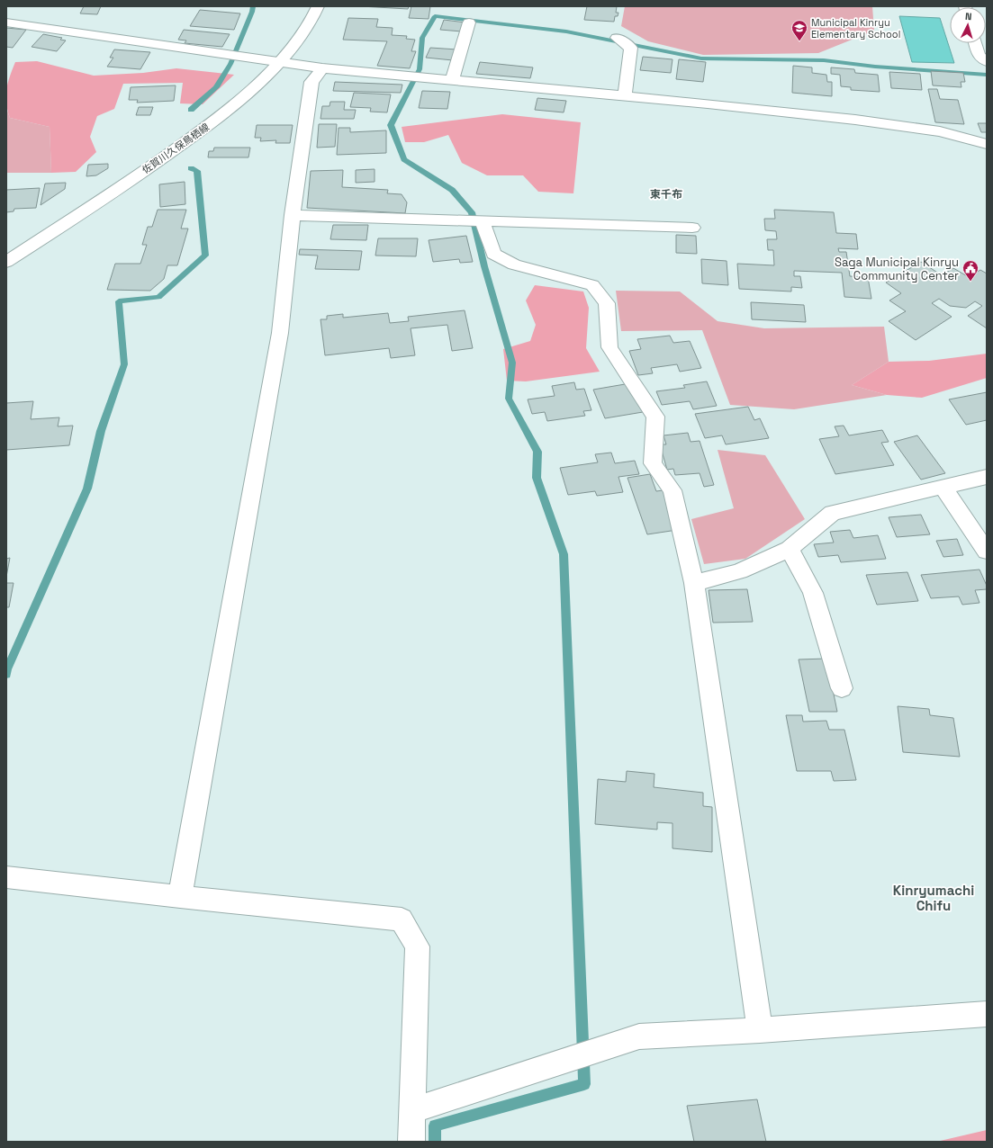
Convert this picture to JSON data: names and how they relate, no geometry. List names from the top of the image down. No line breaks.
{"streets":{"street":["佐賀川久保鳥栖線"]},"districts":["東千布","Kinryumachi Chifu"],"places":{"school or university":["Municipal Kinryu Elementary School"],"public building":["Saga Municipal Kinryu Community Center"]},"north":"top"}
